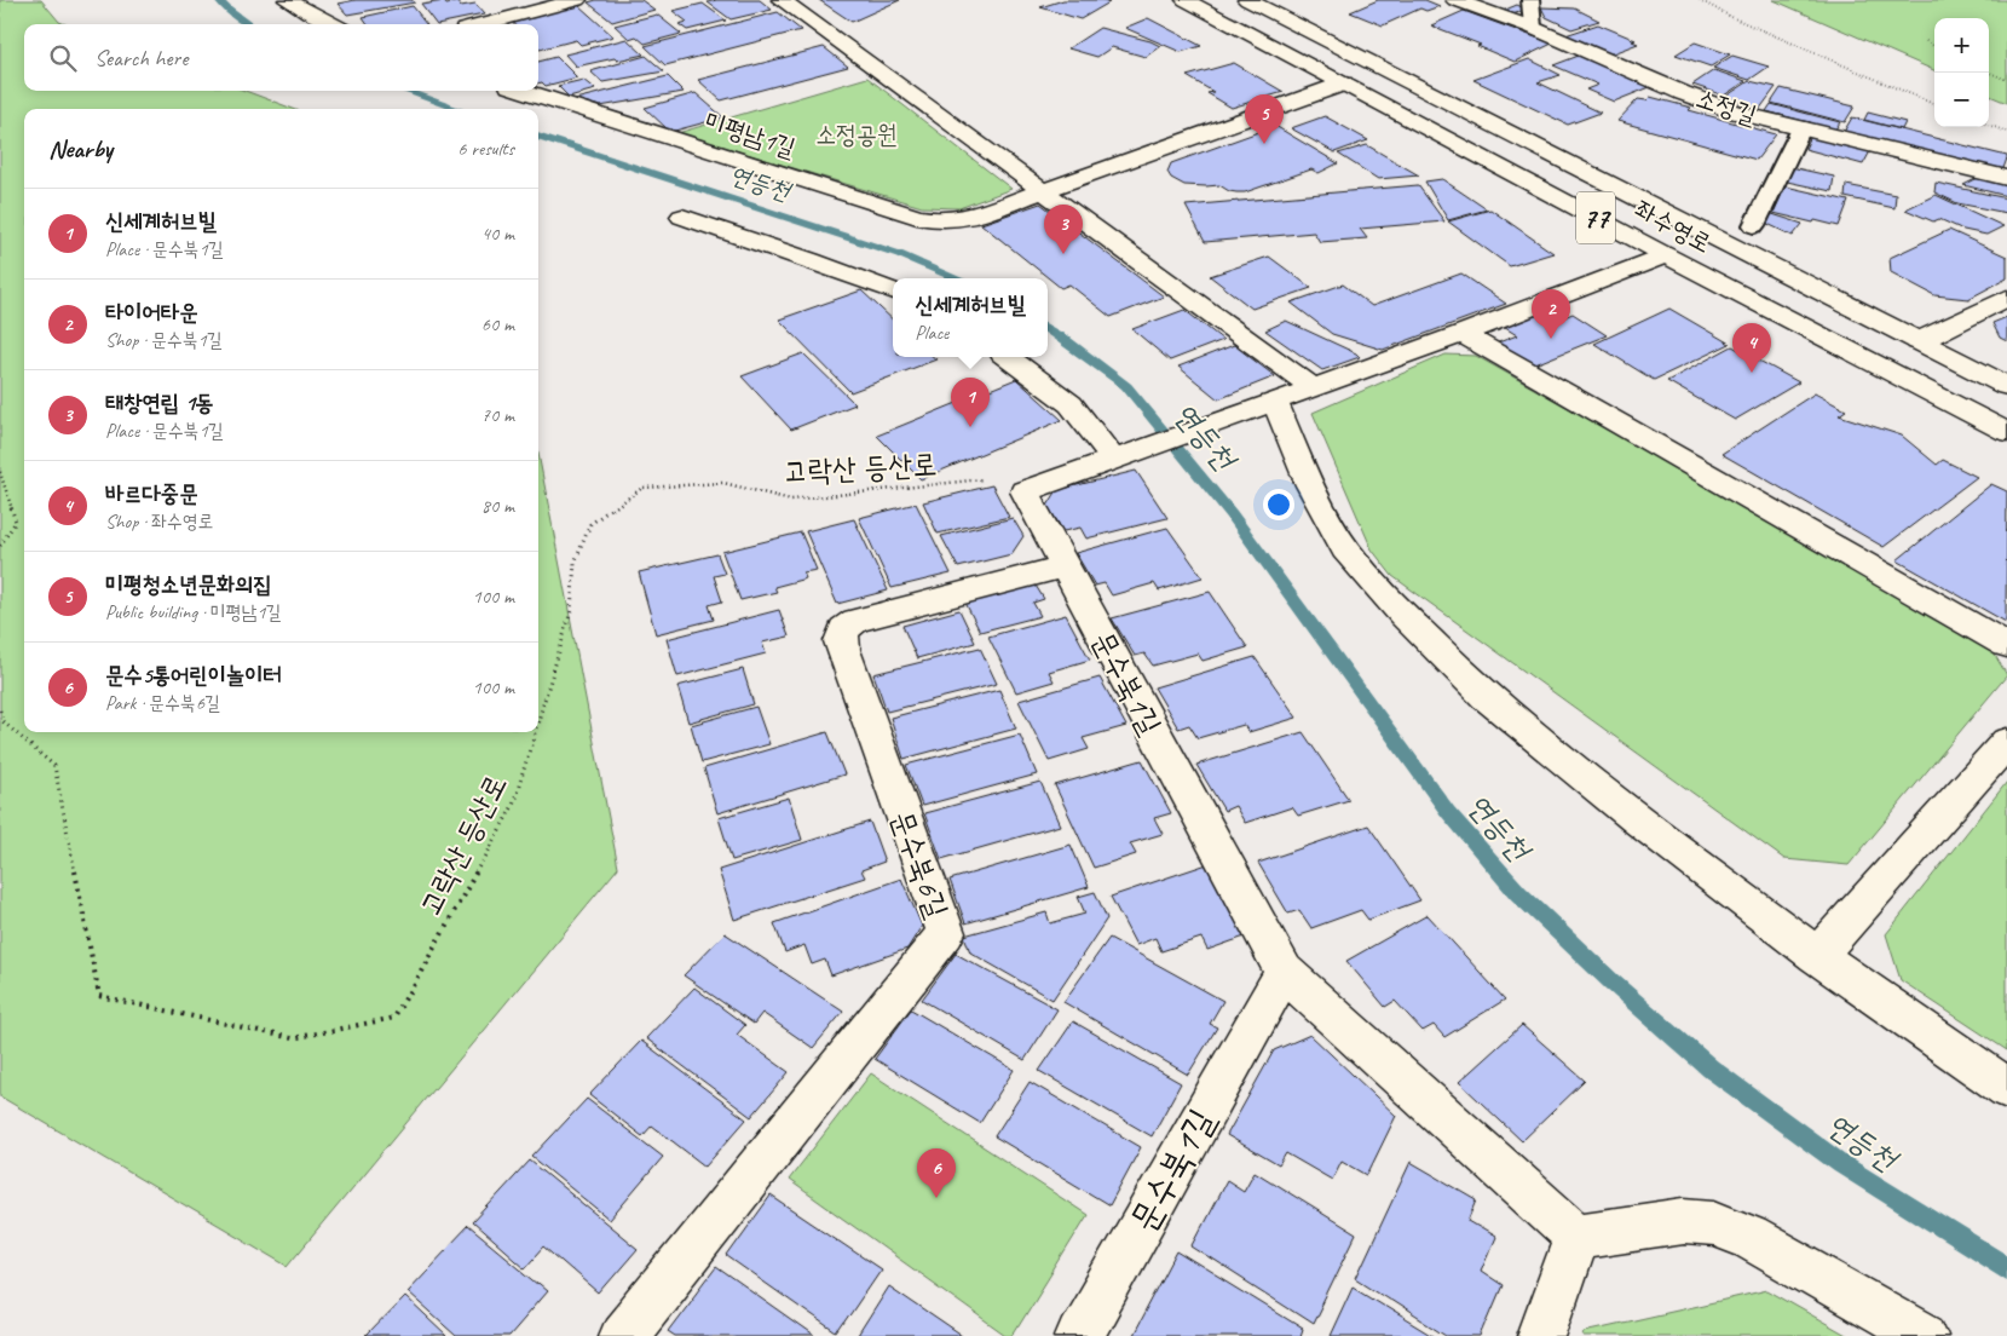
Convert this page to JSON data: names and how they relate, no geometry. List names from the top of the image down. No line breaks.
{"streets":{"street":["소정길","미평남1길","77","좌수영로","문수북1길","문수북6길"],"path":["고락산 등산로"]},"crossings":[["미평남1길","좌수영로"],["고락산 등산로","문수북1길"],["문수북1길","문수북6길"]],"water":["연등천"],"parks":["소정공원"],"page":{"map_buttons":["+","−"],"search":"Search here","pins":["5","3","2","4","1","6"],"heading":["Nearby","6 results"],"list":[{"mark":"1","name":"신세계허브빌","note":"Place · 문수북1길","value":"40 m"},{"mark":"2","name":"타이어타운","note":"Shop · 문수북1길","value":"60 m"},{"mark":"3","name":"태창연립 1동","note":"Place · 문수북1길","value":"70 m"},{"mark":"4","name":"바르다중문","note":"Shop · 좌수영로","value":"80 m"},{"mark":"5","name":"미평청소년문화의집","note":"Public building · 미평남1길","value":"100 m"},{"mark":"6","name":"문수5통어린이놀이터","note":"Park · 문수북6길","value":"100 m"}],"popup":["신세계허브빌","Place"]}}
